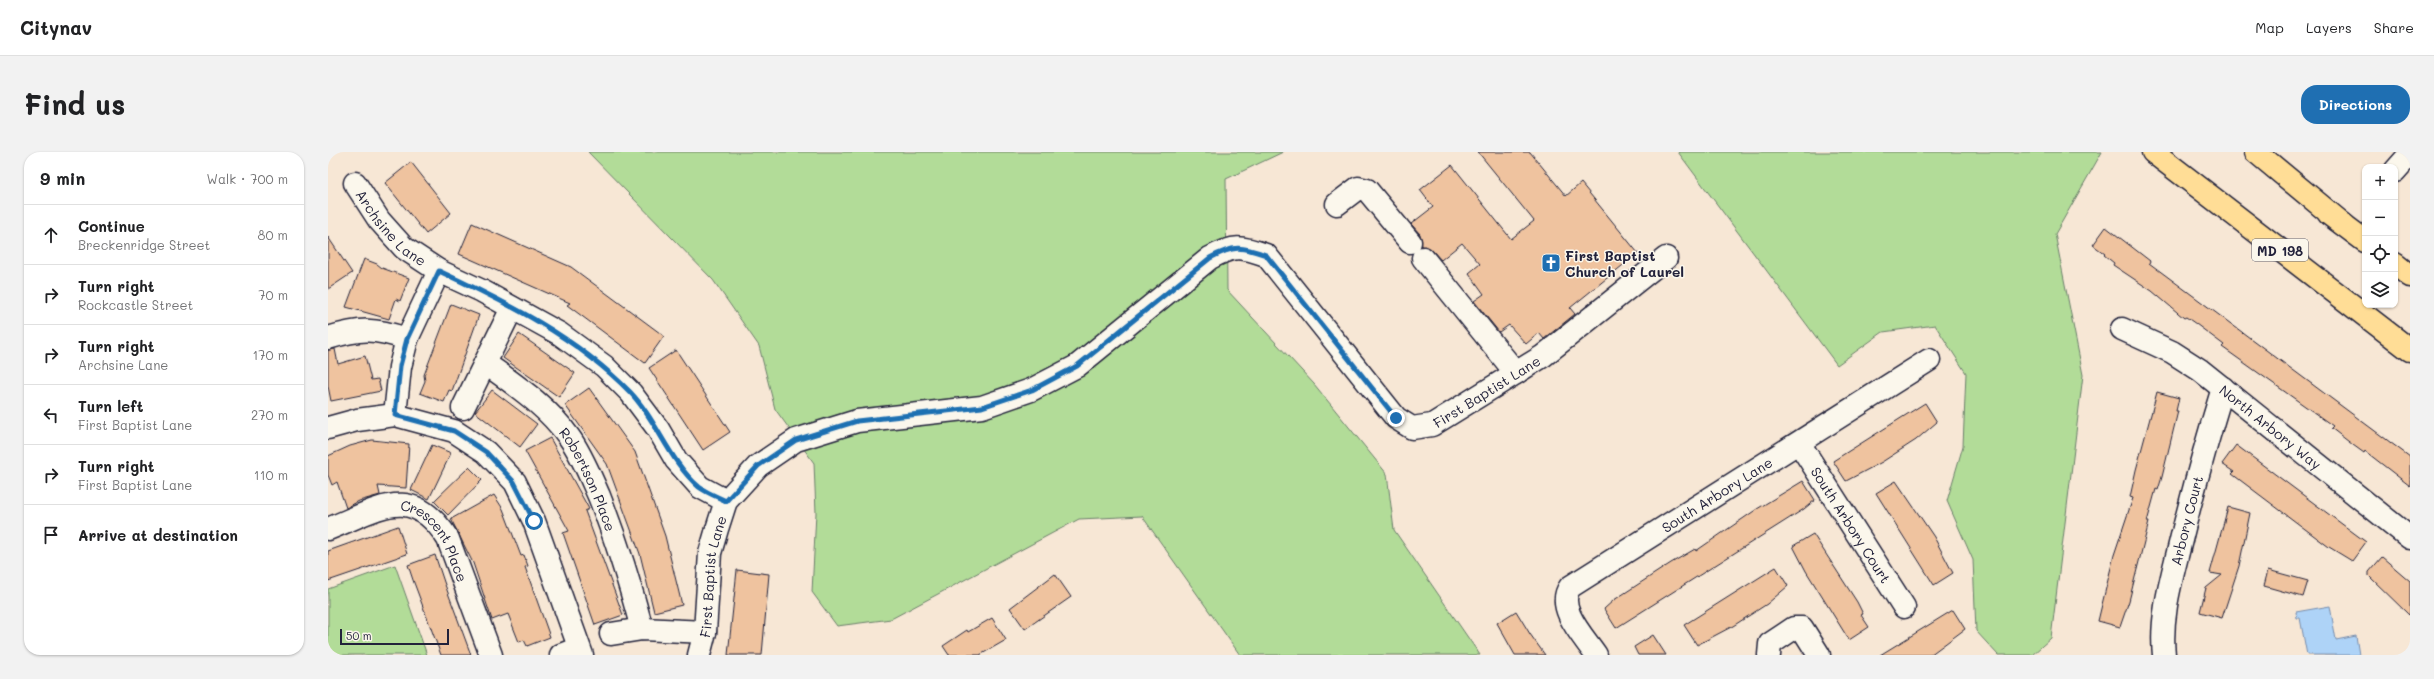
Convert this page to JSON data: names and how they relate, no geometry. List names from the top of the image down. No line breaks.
{"streets":{"main road":["MD 198"],"street":["Archsine Lane","First Baptist Lane","North Arbory Way","Robertson Place","South Arbory Lane","Arbory Court","South Arbory Court","Crescent Place"]},"crossings":[["Archsine Lane","First Baptist Lane"],["North Arbory Way","Arbory Court"],["South Arbory Lane","South Arbory Court"]],"places":{"church":["First Baptist Church of Laurel"]},"scale_bar":"50 m","page":{"header":"Citynav","nav":["Map","Layers","Share"],"buttons":"Directions","title":"Find us","heading":["9 min","Walk · 700 m"],"map_buttons":["+","−"],"list":[["Continue","Breckenridge Street","80 m"],["Turn right","Rockcastle Street","70 m"],["Turn right","Archsine Lane","170 m"],["Turn left","First Baptist Lane","270 m"],["Turn right","First Baptist Lane","110 m"],"Arrive at destination"],"scale":"50 m"}}
